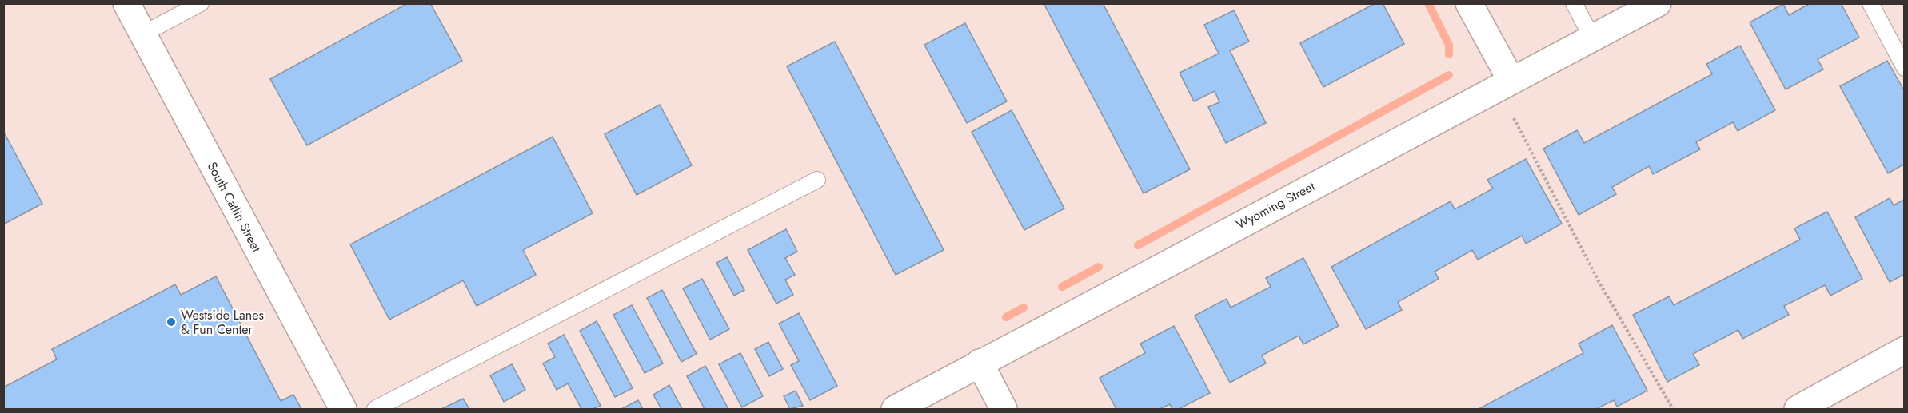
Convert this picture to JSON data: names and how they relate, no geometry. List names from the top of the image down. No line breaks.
{"streets":{"street":["Wyoming Street","South Catlin Street"]},"places":["Westside Lanes & Fun Center"]}
